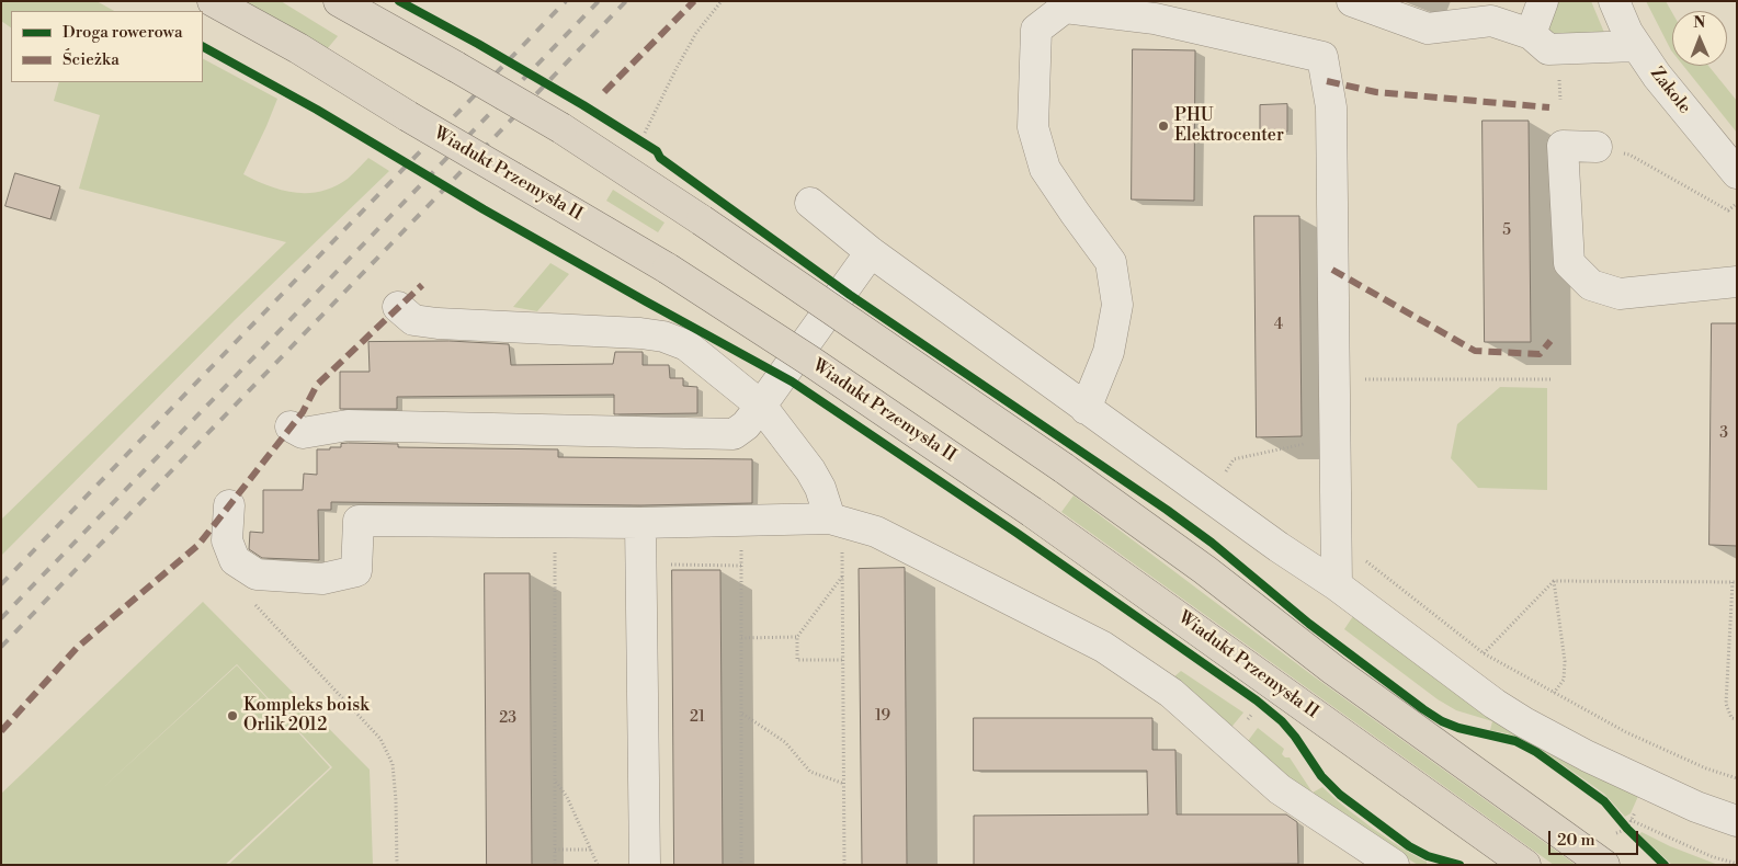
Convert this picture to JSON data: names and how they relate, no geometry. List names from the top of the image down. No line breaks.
{"streets":{"main road":["Wiadukt Przemysła II"],"street":["Zakole"]},"places":["PHU Elektrocenter","Kompleks boisk Orlik 2012"],"house_numbers":["5","4","3","19","21","23"],"legend":["Droga rowerowa","Ścieżka"],"scale_bar":"20 m","north":"top"}
